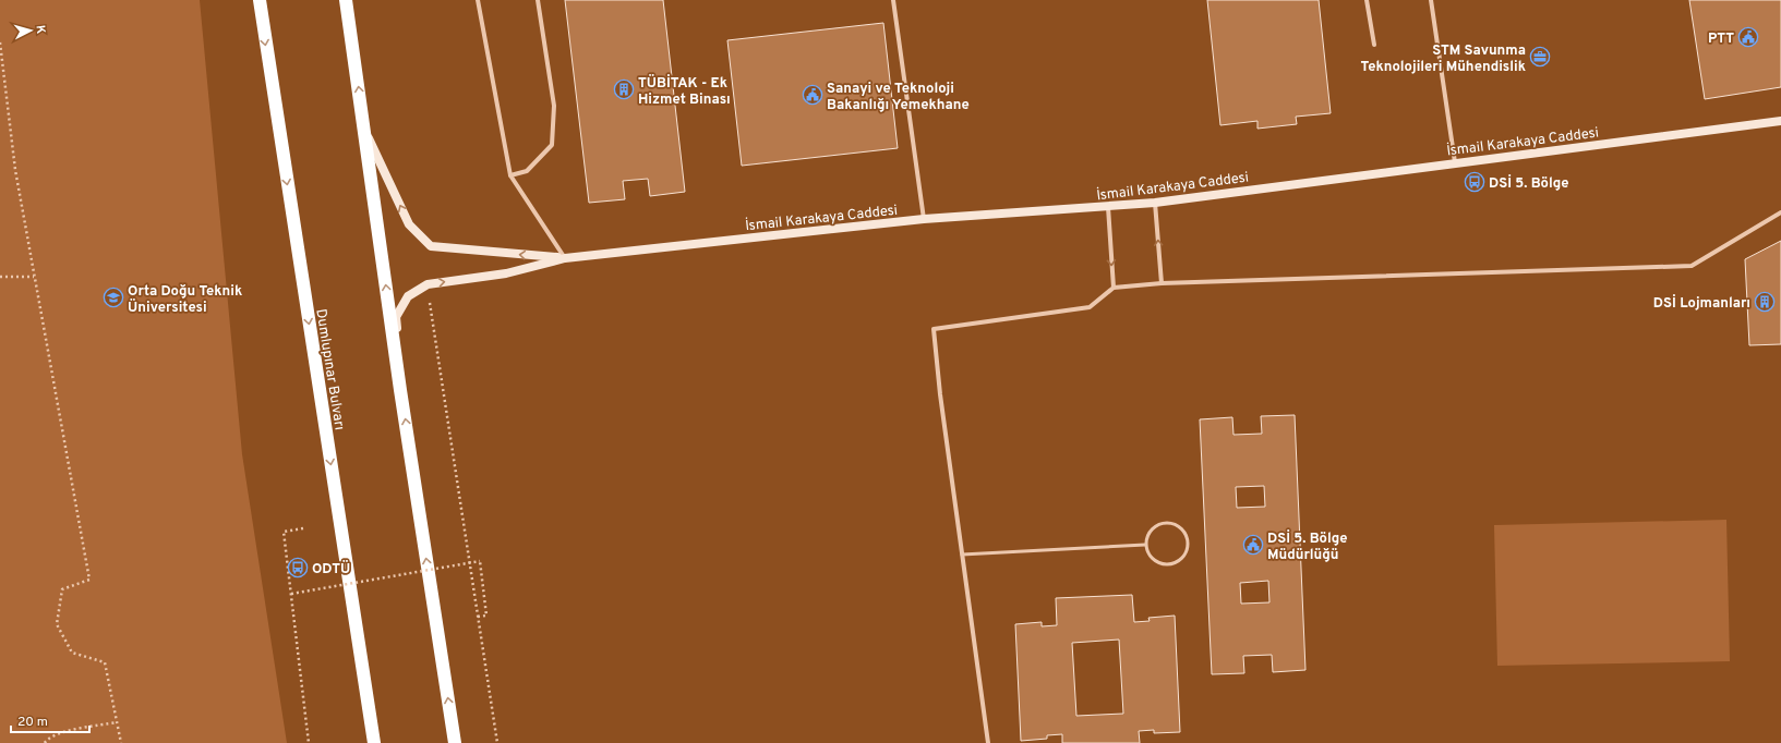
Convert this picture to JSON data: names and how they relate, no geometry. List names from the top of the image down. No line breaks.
{"streets":{"highway":["Dumlupınar Bulvarı"],"street":["İsmail Karakaya Caddesi"]},"places":{"public building":["PTT","Sanayi ve Teknoloji Bakanlığı Yemekhane","DSİ 5. Bölge Müdürlüğü"],"office":["STM Savunma Teknolojileri Mühendislik"],"building":["TÜBİTAK - Ek Hizmet Binası","DSİ Lojmanları"],"bus stop":["DSİ 5. Bölge","ODTÜ"],"school or university":["Orta Doğu Teknik Üniversitesi"]},"scale_bar":"20 m","north":"right"}
